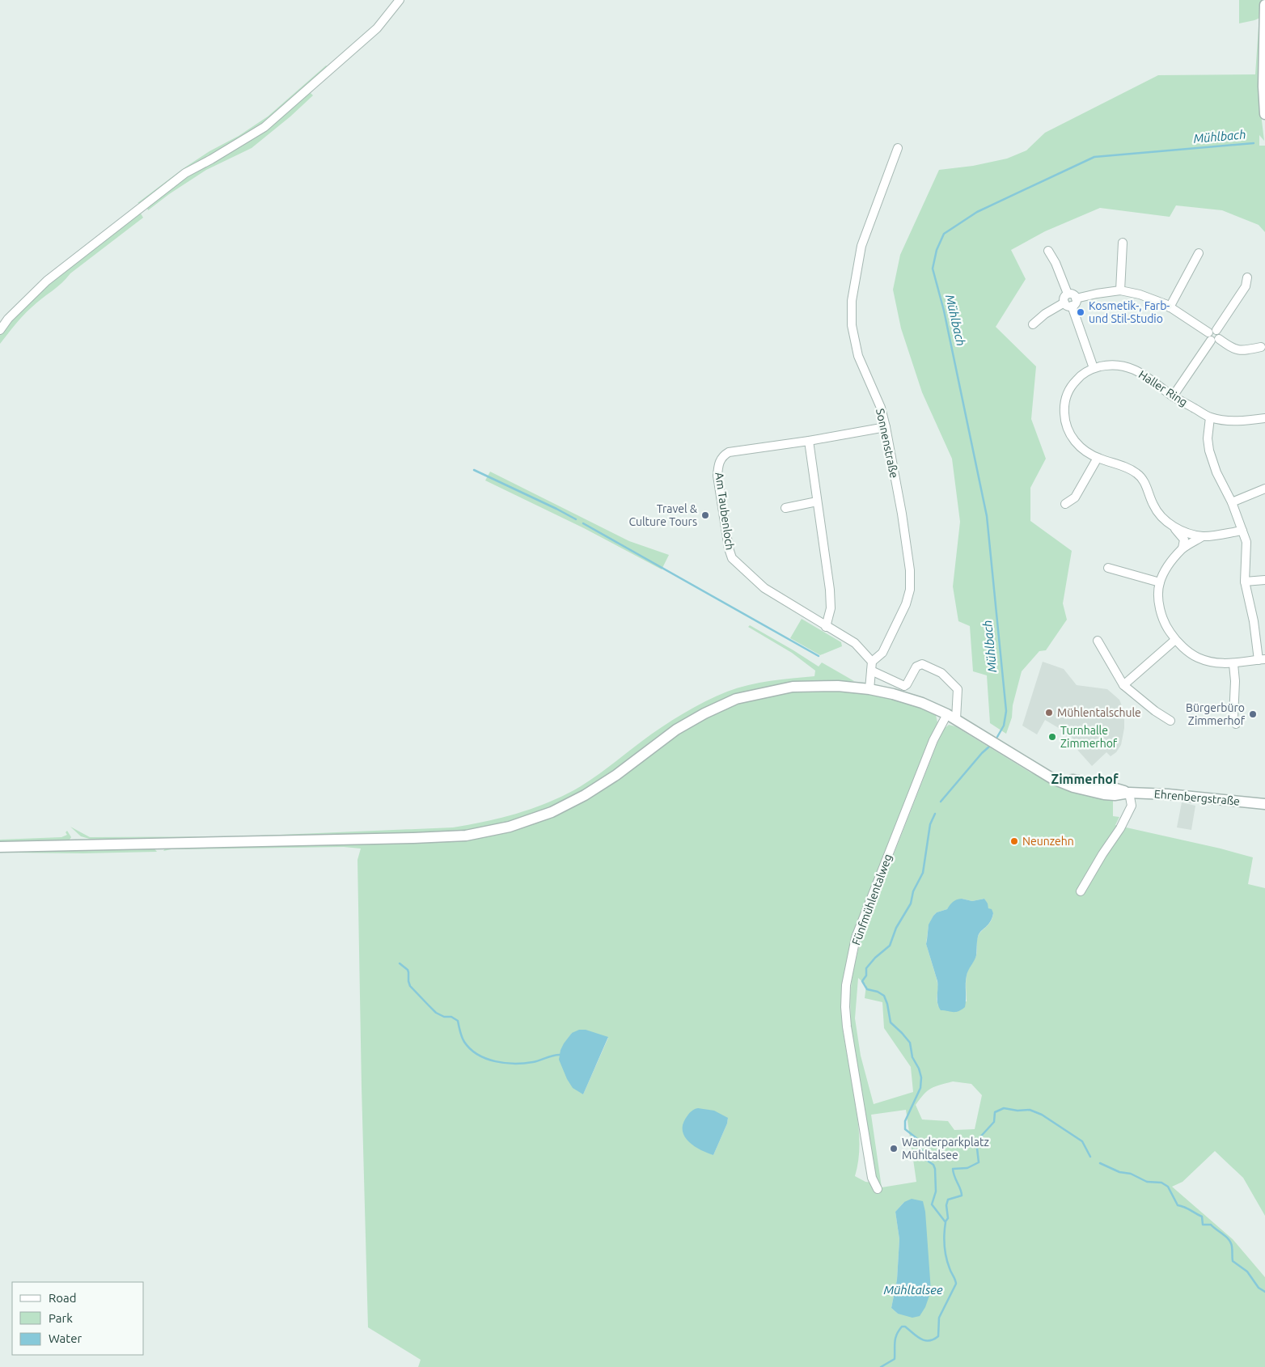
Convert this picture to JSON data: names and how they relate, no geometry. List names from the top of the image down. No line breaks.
{"streets":{"street":["Haller Ring","Sonnenstraße","Am Taubenloch","Ehrenbergstraße","Fünfmühlentalweg"]},"crossings":[["Sonnenstraße","Am Taubenloch"],["Ehrenbergstraße","Fünfmühlentalweg"]],"districts":["Zimmerhof"],"water":["Mühlbach","Mühltalsee"],"places":["Kosmetik-, Farb- und Stil-Studio","Travel & Culture Tours","Mühlentalschule","Bürgerbüro Zimmerhof","Turnhalle Zimmerhof","Neunzehn","Wanderparkplatz Mühltalsee"],"legend":["Road","Park","Water"]}
